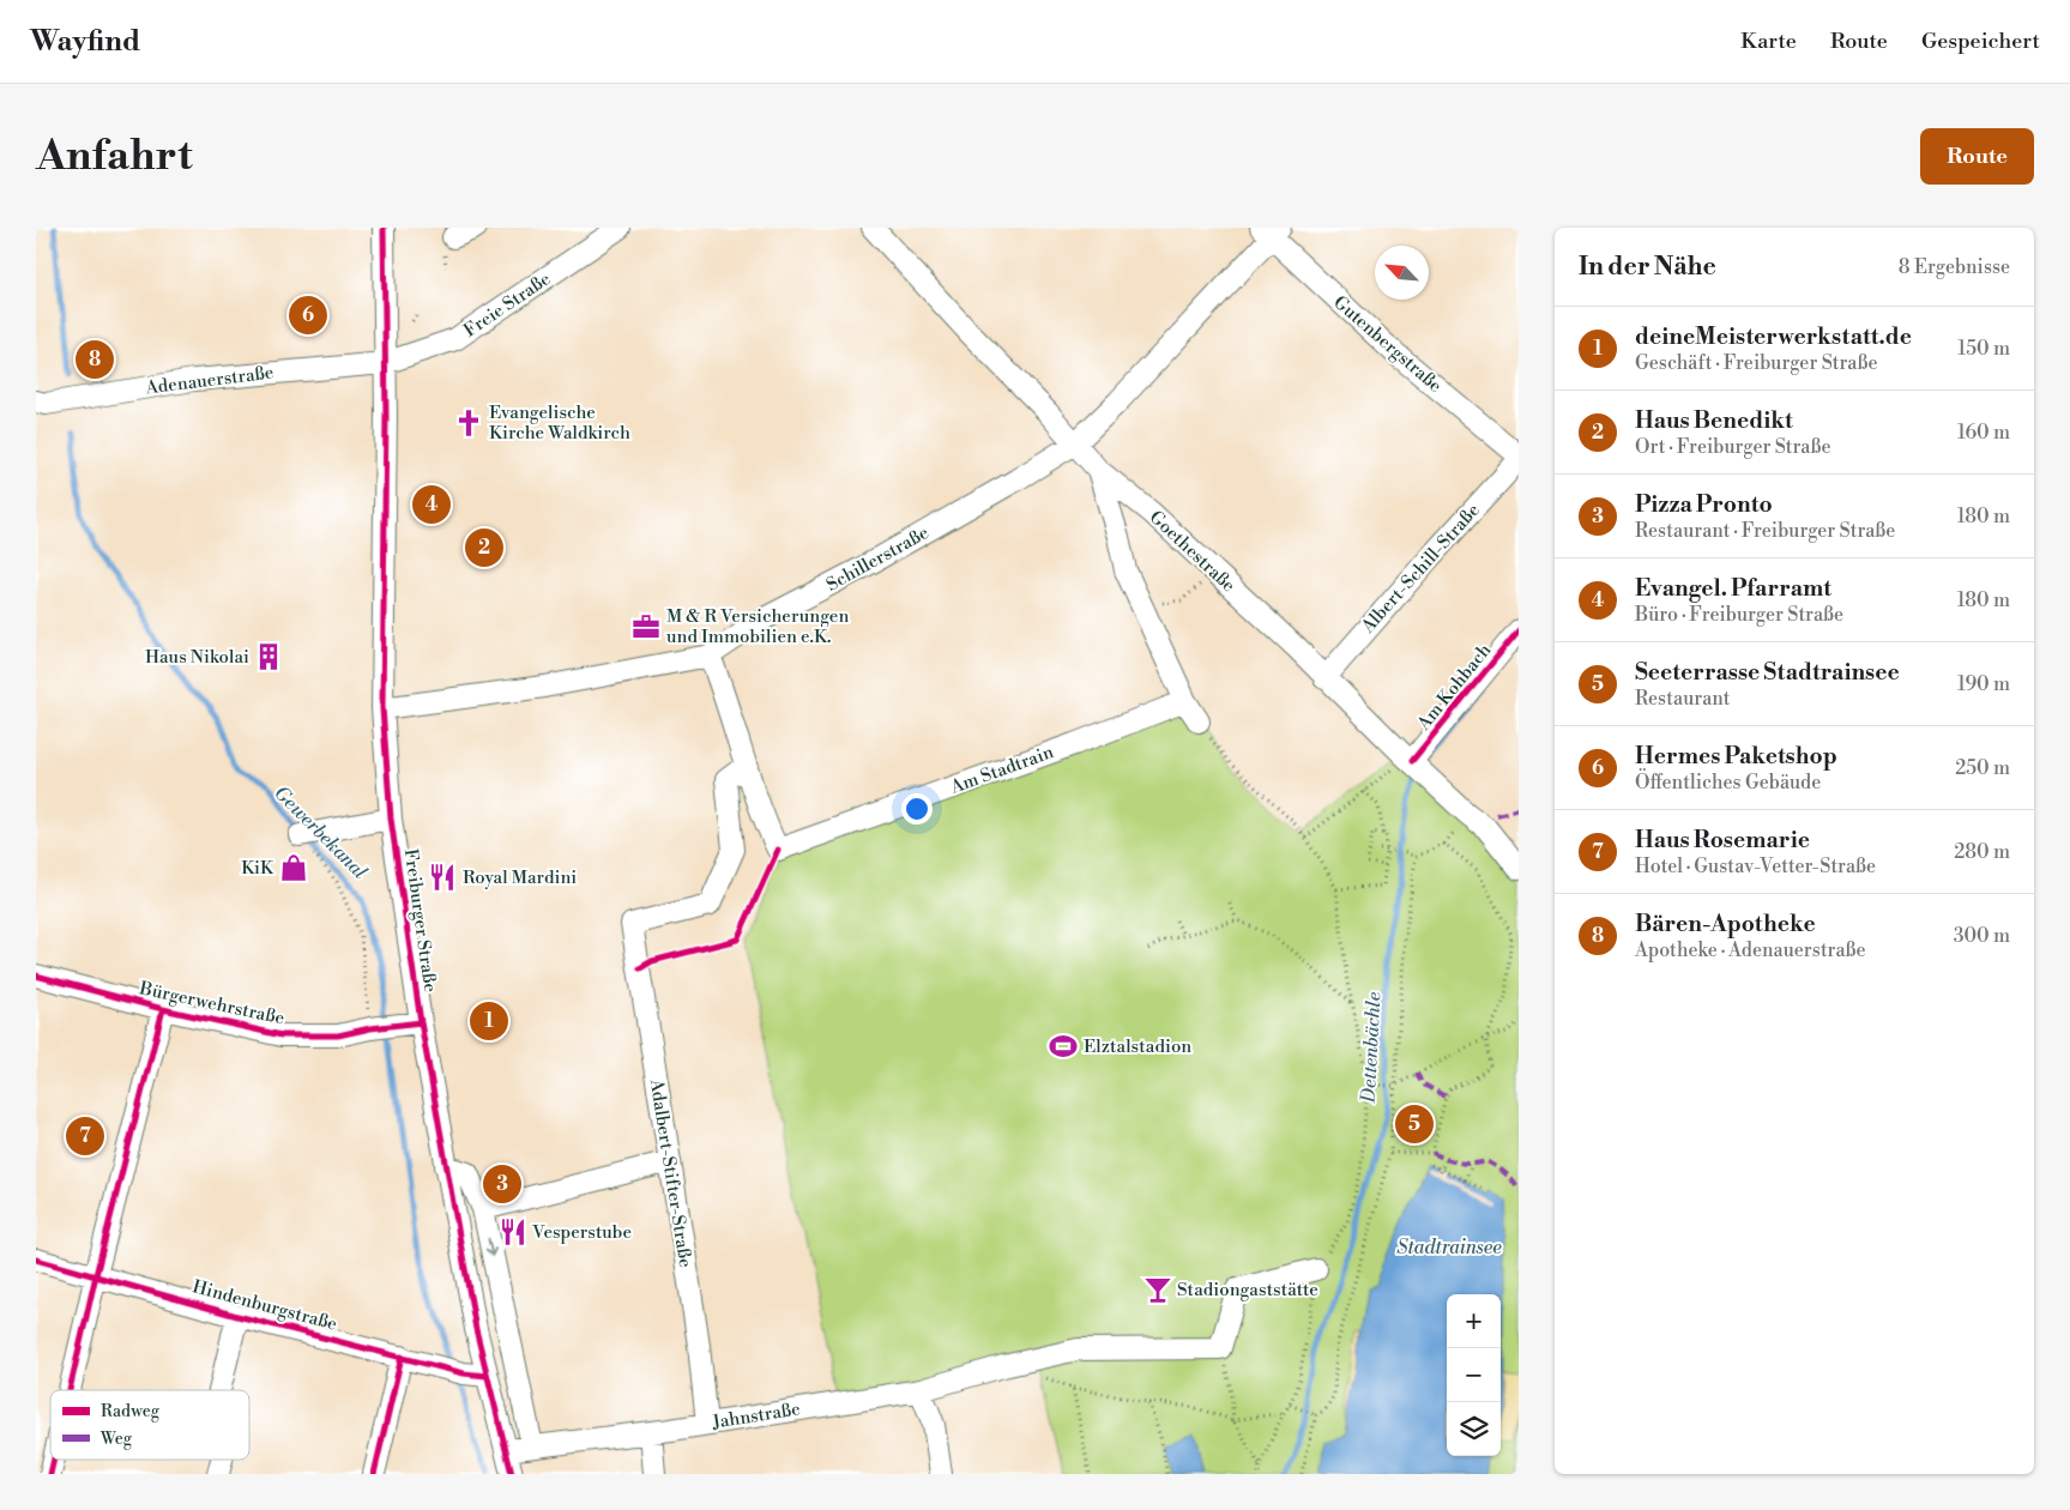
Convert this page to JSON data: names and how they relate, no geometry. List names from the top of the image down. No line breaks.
{"streets":{"street":["Freie Straße","Gutenbergstraße","Adenauerstraße","Goethestraße","Schillerstraße","Albert-Schill-Straße","Am Kohbach","Am Stadtrain","Freiburger Straße","Bürgerwehrstraße","Adalbert-Stifter-Straße","Hindenburgstraße","Jahnstraße"]},"crossings":[["Freie Straße","Adenauerstraße"],["Freie Straße","Freiburger Straße"],["Gutenbergstraße","Schillerstraße"],["Adenauerstraße","Freiburger Straße"],["Goethestraße","Schillerstraße"],["Goethestraße","Albert-Schill-Straße"],["Goethestraße","Am Kohbach"],["Schillerstraße","Am Stadtrain"],["Schillerstraße","Freiburger Straße"],["Am Stadtrain","Adalbert-Stifter-Straße"],["Freiburger Straße","Bürgerwehrstraße"],["Freiburger Straße","Hindenburgstraße"],["Freiburger Straße","Jahnstraße"],["Adalbert-Stifter-Straße","Jahnstraße"]],"water":["Gewerbekanal","Dettenbächle","Stadtrainsee"],"places":{"church":["Evangelische Kirche Waldkirch"],"office":["M & R Versicherungen und Immobilien e.K."],"building":["Haus Nikolai"],"shop":["KiK"],"restaurant":["Royal Mardini","Vesperstube"],"sports":["Elztalstadion"],"bar":["Stadiongaststätte"]},"legend":["Radweg","Weg"],"north":"top left","page":{"header":"Wayfind","nav":["Karte","Route","Gespeichert"],"buttons":"Route","title":"Anfahrt","heading":["In der Nähe","8 Ergebnisse"],"pins":["6","8","4","2","1","5","7","3"],"list":[{"mark":"1","name":"deineMeisterwerkstatt.de","note":"Geschäft · Freiburger Straße","value":"150 m"},{"mark":"2","name":"Haus Benedikt","note":"Ort · Freiburger Straße","value":"160 m"},{"mark":"3","name":"Pizza Pronto","note":"Restaurant · Freiburger Straße","value":"180 m"},{"mark":"4","name":"Evangel. Pfarramt","note":"Büro · Freiburger Straße","value":"180 m"},{"mark":"5","name":"Seeterrasse Stadtrainsee","note":"Restaurant","value":"190 m"},{"mark":"6","name":"Hermes Paketshop","note":"Öffentliches Gebäude","value":"250 m"},{"mark":"7","name":"Haus Rosemarie","note":"Hotel · Gustav-Vetter-Straße","value":"280 m"},{"mark":"8","name":"Bären-Apotheke","note":"Apotheke · Adenauerstraße","value":"300 m"}],"map_buttons":["+","−"]}}
